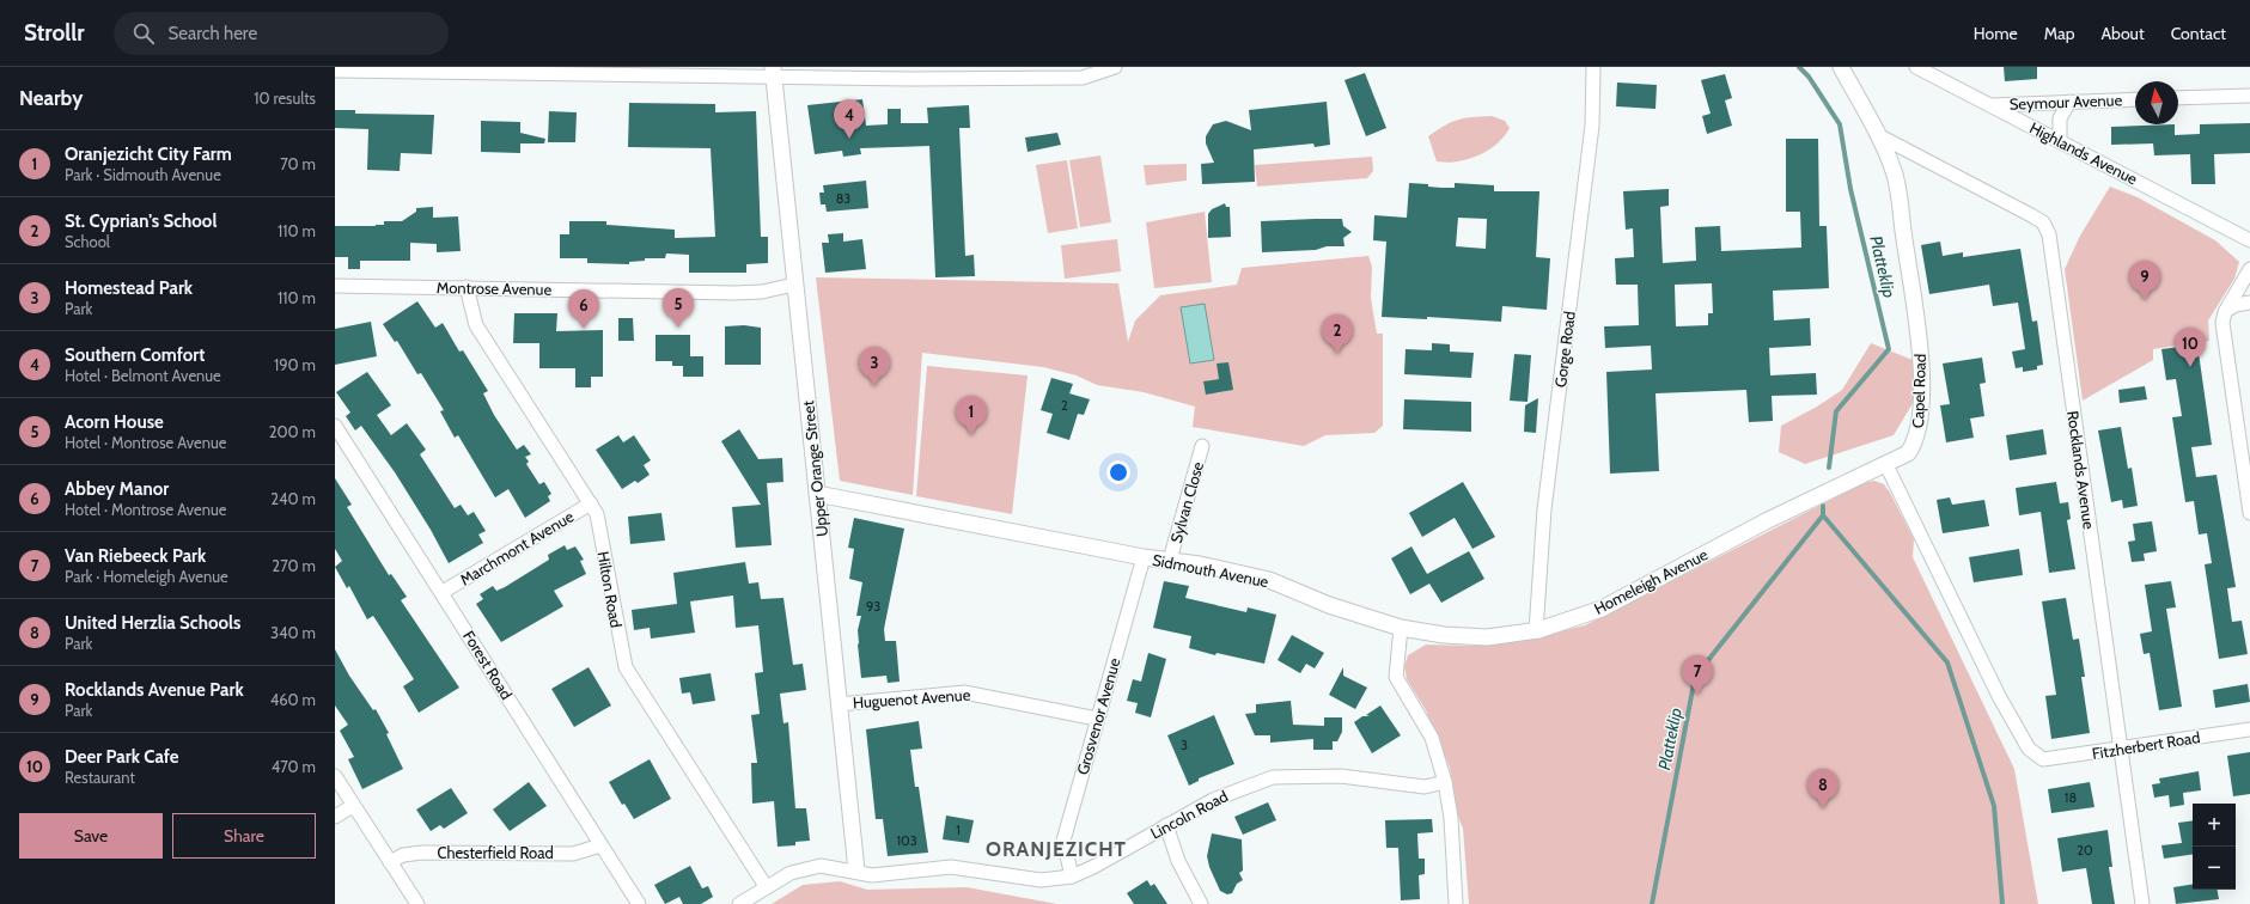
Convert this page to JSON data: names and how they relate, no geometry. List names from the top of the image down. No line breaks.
{"streets":{"street":["Seymour Avenue","Highlands Avenue","Montrose Avenue","Gorge Road","Capel Road","Upper Orange Street","Rocklands Avenue","Sylvan Close","Marchmont Avenue","Sidmouth Avenue","Homeleigh Avenue","Hilton Road","Forest Road","Huguenot Avenue","Grosvenor Avenue","Fitzherbert Road","Lincoln Road","Chesterfield Road"]},"crossings":[["Seymour Avenue","Highlands Avenue"],["Montrose Avenue","Upper Orange Street"],["Montrose Avenue","Hilton Road"],["Gorge Road","Homeleigh Avenue"],["Capel Road","Rocklands Avenue"],["Capel Road","Homeleigh Avenue"],["Capel Road","Fitzherbert Road"],["Upper Orange Street","Sidmouth Avenue"],["Upper Orange Street","Huguenot Avenue"],["Upper Orange Street","Lincoln Road"],["Rocklands Avenue","Fitzherbert Road"],["Sylvan Close","Sidmouth Avenue"],["Marchmont Avenue","Hilton Road"],["Marchmont Avenue","Forest Road"],["Sidmouth Avenue","Homeleigh Avenue"],["Sidmouth Avenue","Grosvenor Avenue"],["Homeleigh Avenue","Fitzherbert Road"],["Hilton Road","Lincoln Road"],["Forest Road","Chesterfield Road"],["Huguenot Avenue","Grosvenor Avenue"],["Grosvenor Avenue","Lincoln Road"]],"districts":["ORANJEZICHT"],"water":["Platteklip"],"house_numbers":["83","2","93","3","18","1","103","20"],"north":"top","page":{"header":"Strollr","search":"Search here","nav":["Home","Map","About","Contact"],"heading":["Nearby","10 results"],"pins":["4","9","5","6","2","10","3","1","7","8"],"list":[{"mark":"1","name":"Oranjezicht City Farm","note":"Park · Sidmouth Avenue","value":"70 m"},{"mark":"2","name":"St. Cyprian's School","note":"School","value":"110 m"},{"mark":"3","name":"Homestead Park","note":"Park","value":"110 m"},{"mark":"4","name":"Southern Comfort","note":"Hotel · Belmont Avenue","value":"190 m"},{"mark":"5","name":"Acorn House","note":"Hotel · Montrose Avenue","value":"200 m"},{"mark":"6","name":"Abbey Manor","note":"Hotel · Montrose Avenue","value":"240 m"},{"mark":"7","name":"Van Riebeeck Park","note":"Park · Homeleigh Avenue","value":"270 m"},{"mark":"8","name":"United Herzlia Schools","note":"Park","value":"340 m"},{"mark":"9","name":"Rocklands Avenue Park","note":"Park","value":"460 m"},{"mark":"10","name":"Deer Park Cafe","note":"Restaurant","value":"470 m"}],"buttons":["Save","Share"],"map_buttons":["+","−"]}}
